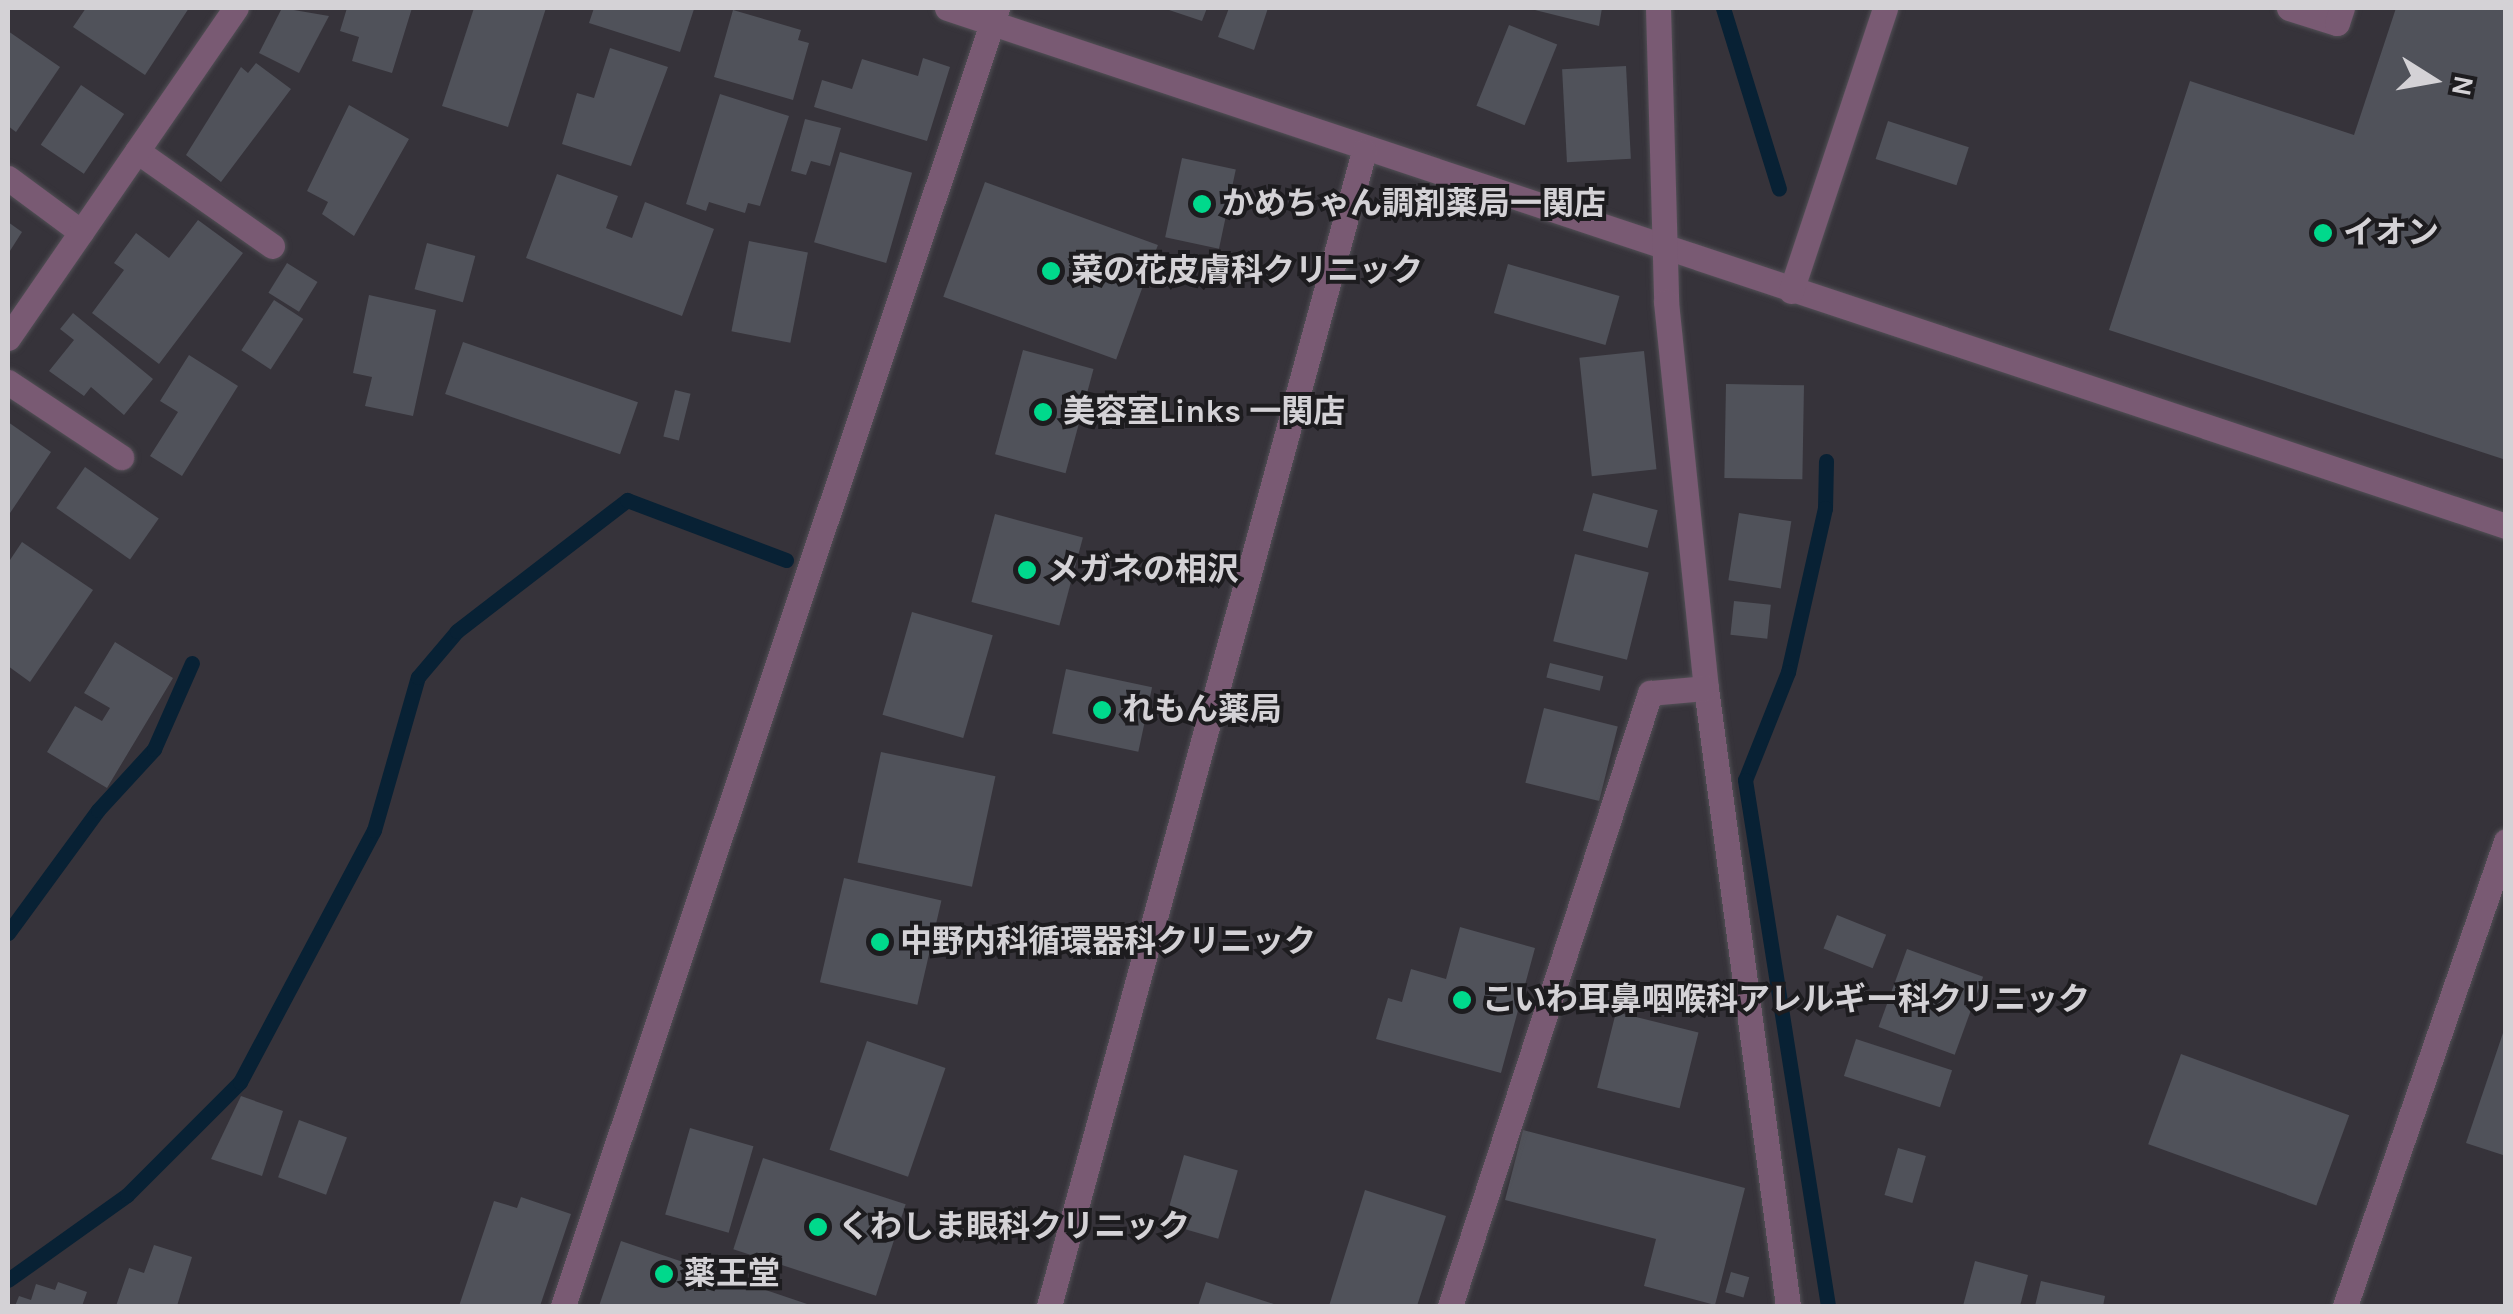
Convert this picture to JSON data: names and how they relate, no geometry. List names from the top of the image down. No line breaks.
{"places":["かめちゃん調剤薬局一関店","イオン","菜の花皮膚科クリニック","美容室Links 一関店","メガネの相沢","れもん薬局","中野内科循環器科クリニック","こいわ耳鼻咽喉科アレルギー科クリニック","くわしま眼科クリニック","薬王堂"],"north":"right"}
